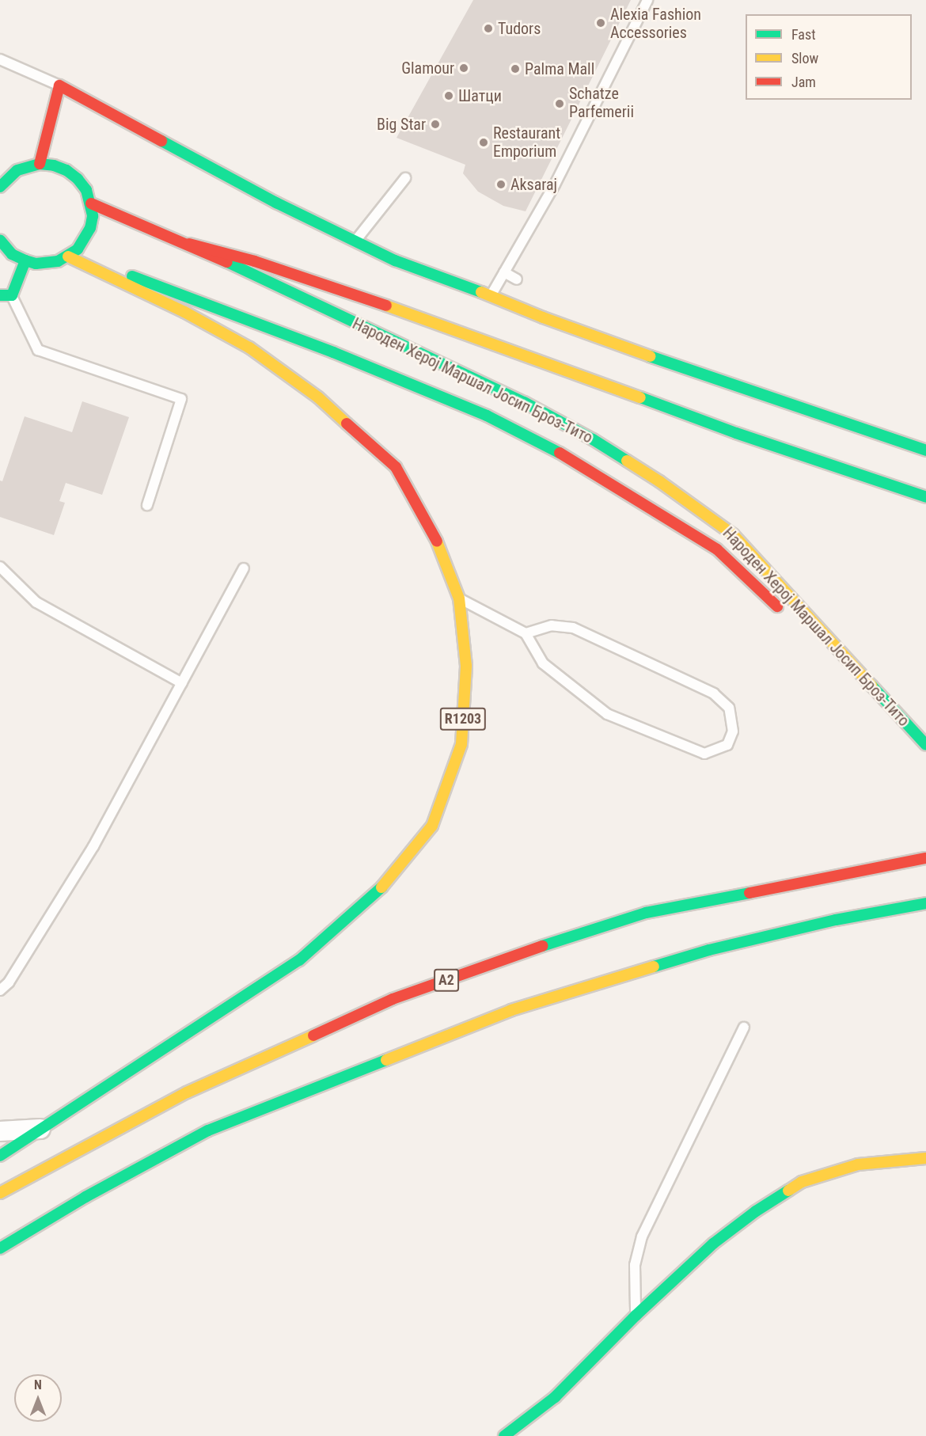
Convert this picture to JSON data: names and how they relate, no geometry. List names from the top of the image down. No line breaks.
{"streets":{"main road":["Народен Херој Маршал Јосип Броз-Тито","R1203","A2"]},"crossings":[["Народен Херој Маршал Јосип Броз-Тито","R1203"]],"places":["Alexia Fashion Accessories","Tudors","Glamour","Palma Mall","Шатци","Schatze Parfemerii","Big Star","Restaurant Emporium","Aksaraj"],"legend":["Fast","Slow","Jam"],"north":"top"}
